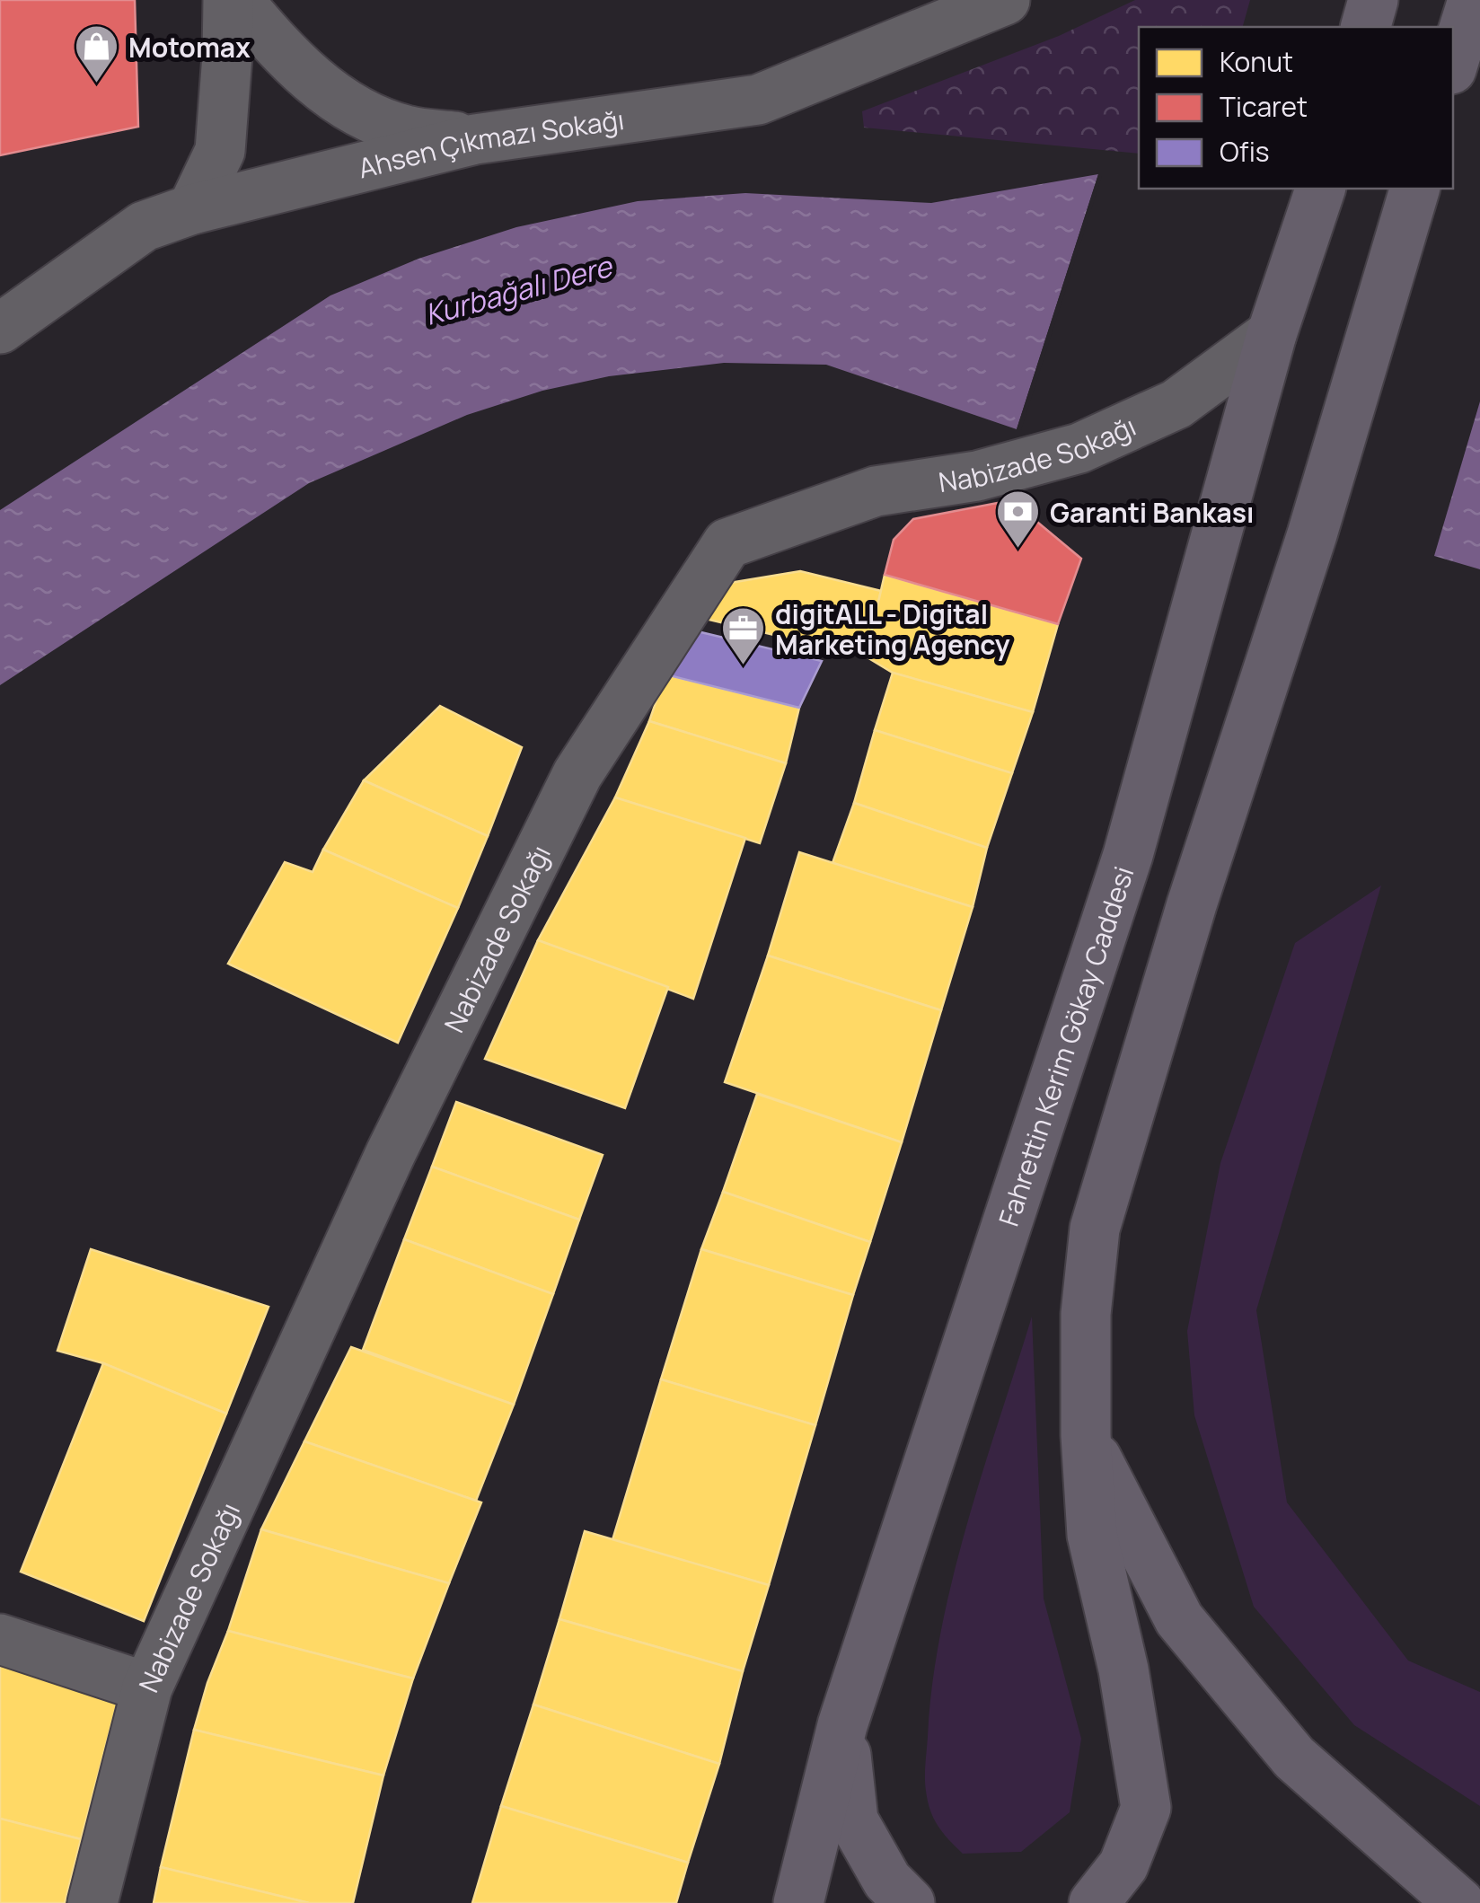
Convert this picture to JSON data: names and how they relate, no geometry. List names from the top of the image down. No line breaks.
{"streets":{"main road":["Fahrettin Kerim Gökay Caddesi"],"street":["Ahsen Çıkmazı Sokağı","Nabizade Sokağı"]},"crossings":[["Nabizade Sokağı","Fahrettin Kerim Gökay Caddesi"]],"water":["Kurbağalı Dere"],"places":{"shop":["Motomax"],"bank":["Garanti Bankası"],"office":["digitALL - Digital Marketing Agency"]},"legend":["Konut","Ticaret","Ofis"]}
